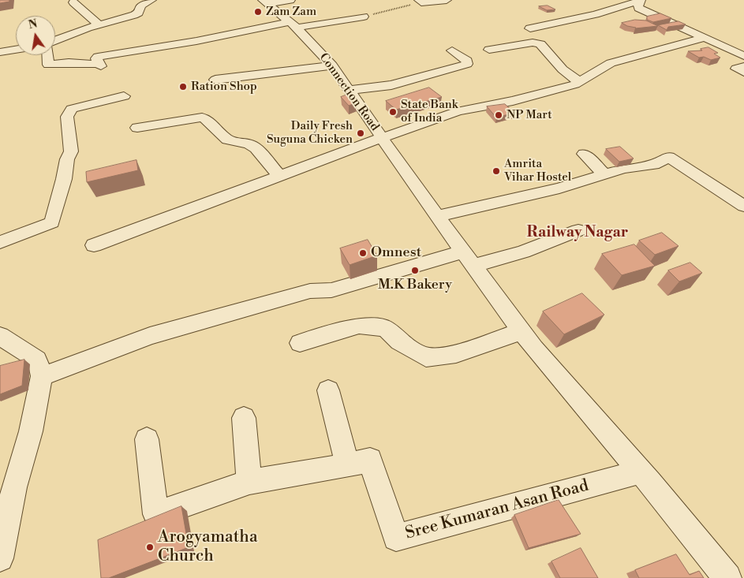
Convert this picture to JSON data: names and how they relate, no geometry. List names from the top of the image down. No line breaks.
{"streets":{"street":["Connection Road","Sree Kumaran Asan Road"]},"crossings":[["Connection Road","Sree Kumaran Asan Road"]],"districts":["Railway Nagar"],"places":["Zam Zam","Ration Shop","State Bank of India","NP Mart","Daily Fresh Suguna Chicken","Amrita Vihar Hostel","Omnest","M.K Bakery","Arogyamatha Church"],"north":"top"}
